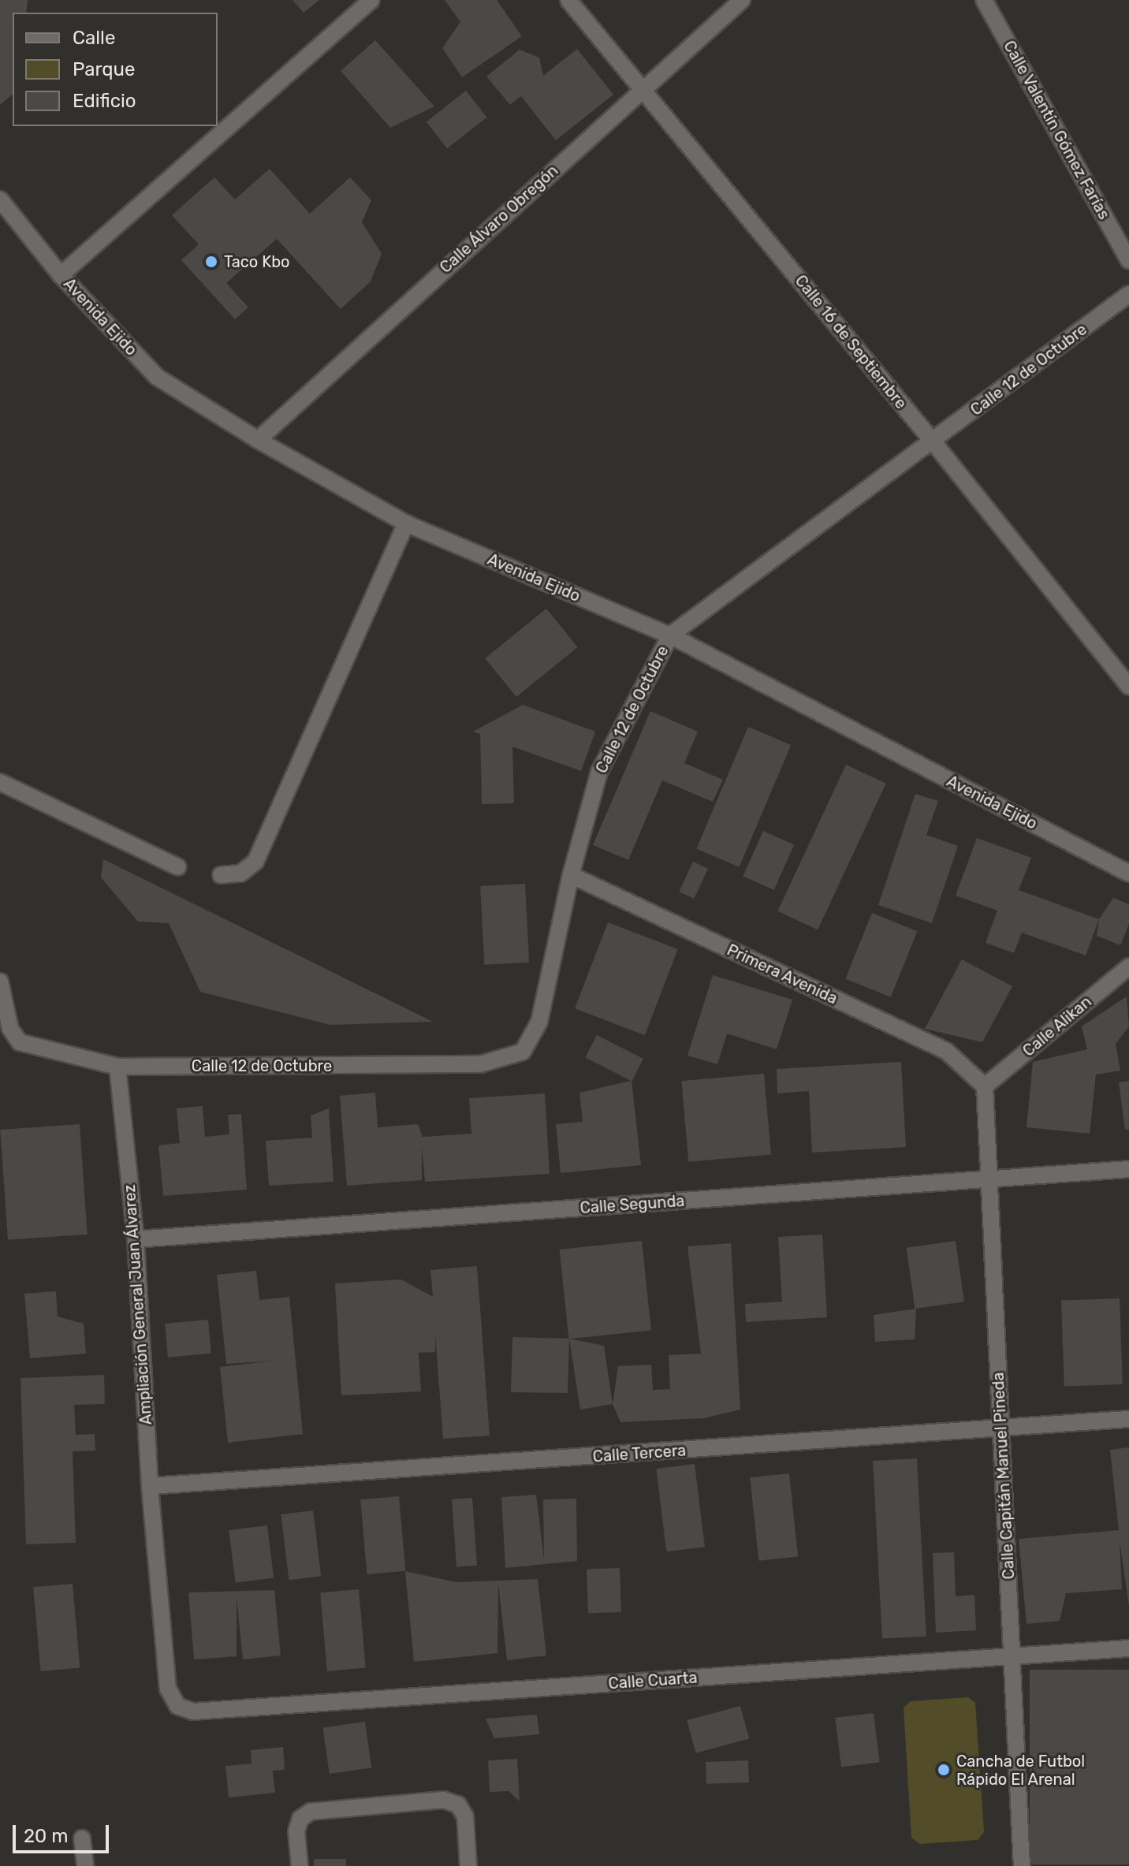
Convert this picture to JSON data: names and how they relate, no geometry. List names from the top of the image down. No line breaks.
{"streets":{"street":["Calle Valentín Gómez Farías","Calle Álvaro Obregón","Avenida Ejido","Calle 16 de Septiembre","Calle 12 de Octubre","Primera Avenida","Calle Alikan","Calle Segunda","Ampliación General Juan Álvarez","Calle Tercera","Calle Capitán Manuel Pineda","Calle Cuarta"]},"crossings":[["Calle Álvaro Obregón","Avenida Ejido"],["Calle Álvaro Obregón","Calle 16 de Septiembre"],["Avenida Ejido","Calle 12 de Octubre"],["Calle 16 de Septiembre","Calle 12 de Octubre"],["Calle 12 de Octubre","Primera Avenida"],["Calle 12 de Octubre","Ampliación General Juan Álvarez"],["Primera Avenida","Calle Alikan"],["Primera Avenida","Calle Capitán Manuel Pineda"],["Calle Alikan","Calle Capitán Manuel Pineda"],["Calle Segunda","Ampliación General Juan Álvarez"],["Calle Segunda","Calle Capitán Manuel Pineda"],["Ampliación General Juan Álvarez","Calle Tercera"],["Ampliación General Juan Álvarez","Calle Cuarta"],["Calle Tercera","Calle Capitán Manuel Pineda"],["Calle Capitán Manuel Pineda","Calle Cuarta"]],"places":["Taco Kbo","Cancha de Futbol Rápido El Arenal"],"legend":["Calle","Parque","Edificio"],"scale_bar":"20 m"}
